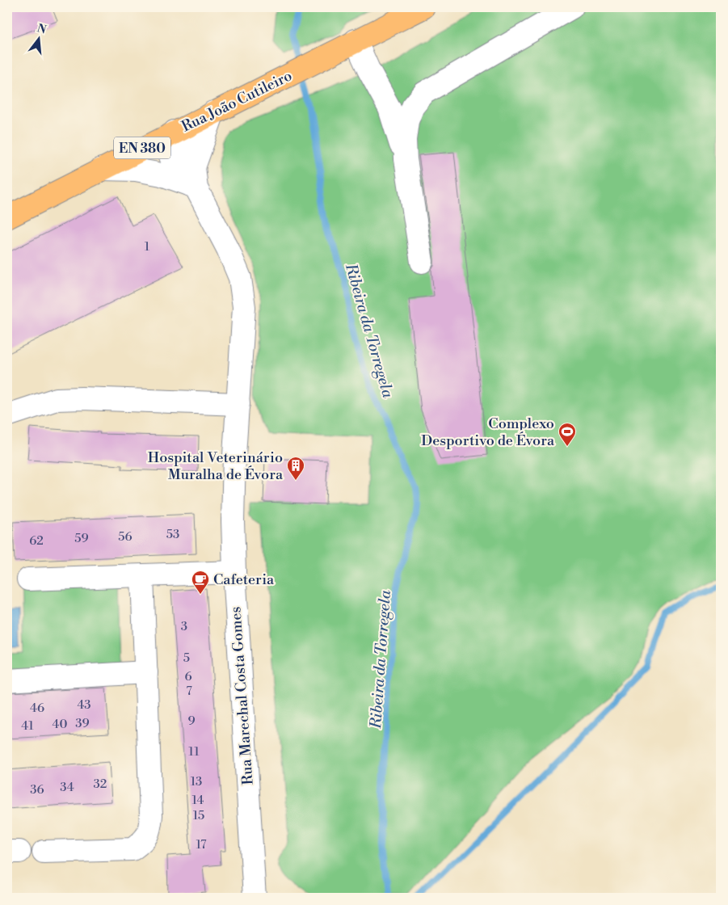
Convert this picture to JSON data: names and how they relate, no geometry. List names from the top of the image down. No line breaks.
{"streets":{"main road":["Rua João Cutileiro","EN 380"],"street":["Rua Marechal Costa Gomes"]},"crossings":[["Rua João Cutileiro","Rua Marechal Costa Gomes"]],"water":["Ribeira da Torregela"],"places":{"sports":["Complexo Desportivo de Évora"],"building":["Hospital Veterinário Muralha de Évora"],"cafe":["Cafeteria"]},"house_numbers":["1","53","56","59","62","3","5","6","7","43","46","9","39","40","41","11","13","32","34","36","14","15","17"],"north":"top"}
